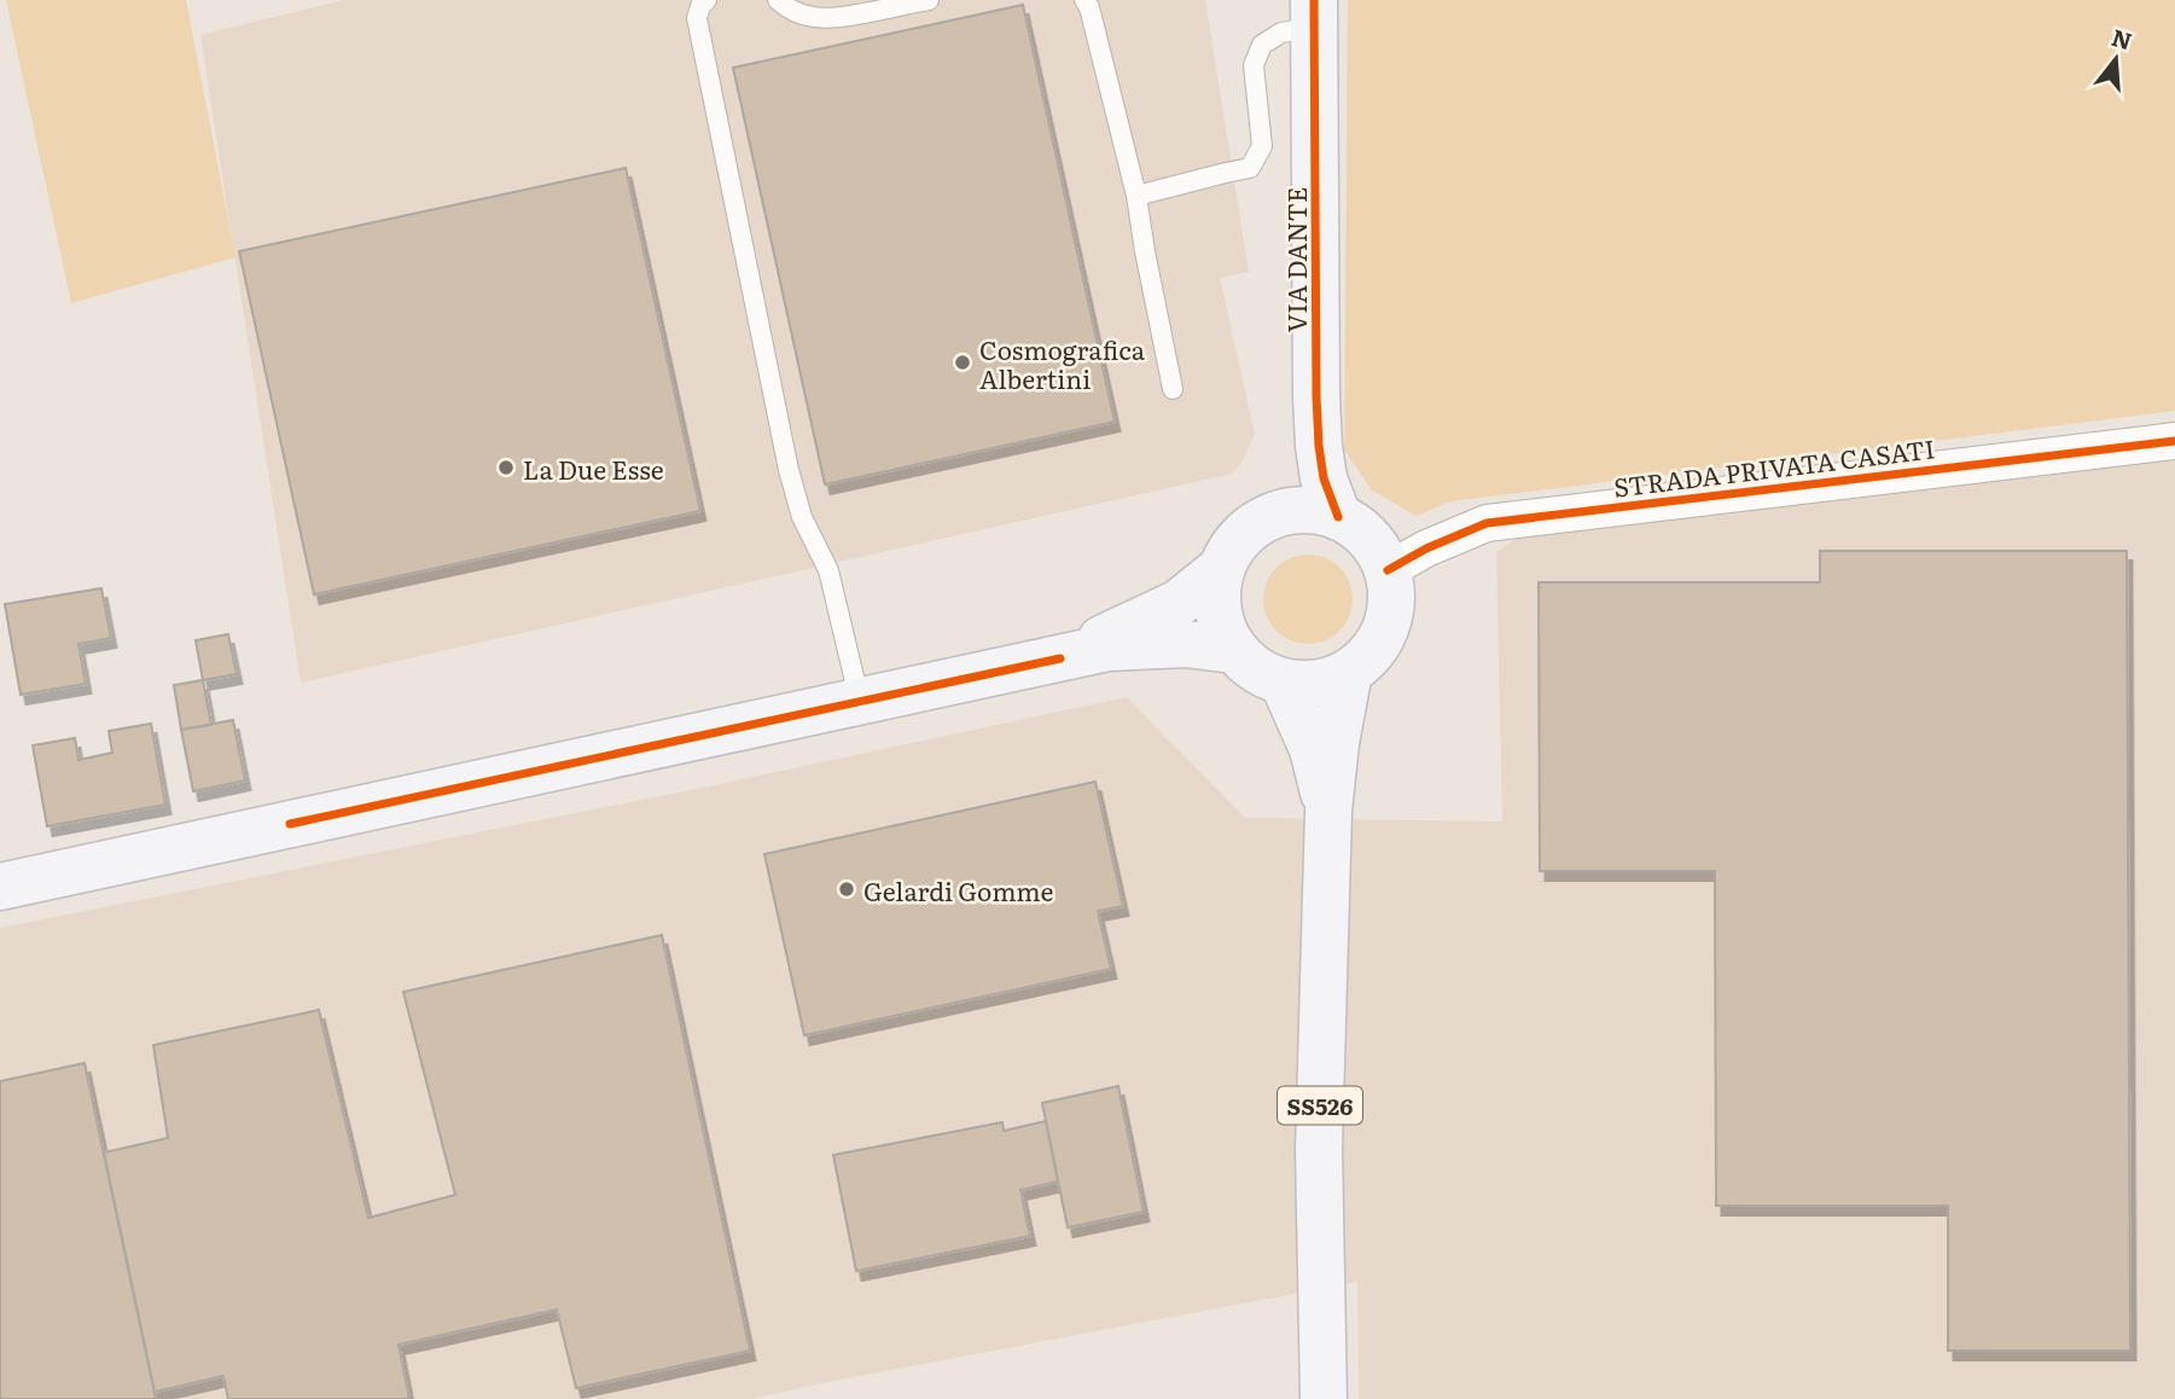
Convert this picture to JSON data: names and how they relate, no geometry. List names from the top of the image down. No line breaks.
{"streets":{"main road":["VIA DANTE","SS526"],"street":["STRADA PRIVATA CASATI"]},"crossings":[["VIA DANTE","STRADA PRIVATA CASATI"],["VIA DANTE","SS526"],["STRADA PRIVATA CASATI","SS526"]],"places":["Cosmografica Albertini","La Due Esse","Gelardi Gomme"],"north":"top"}
